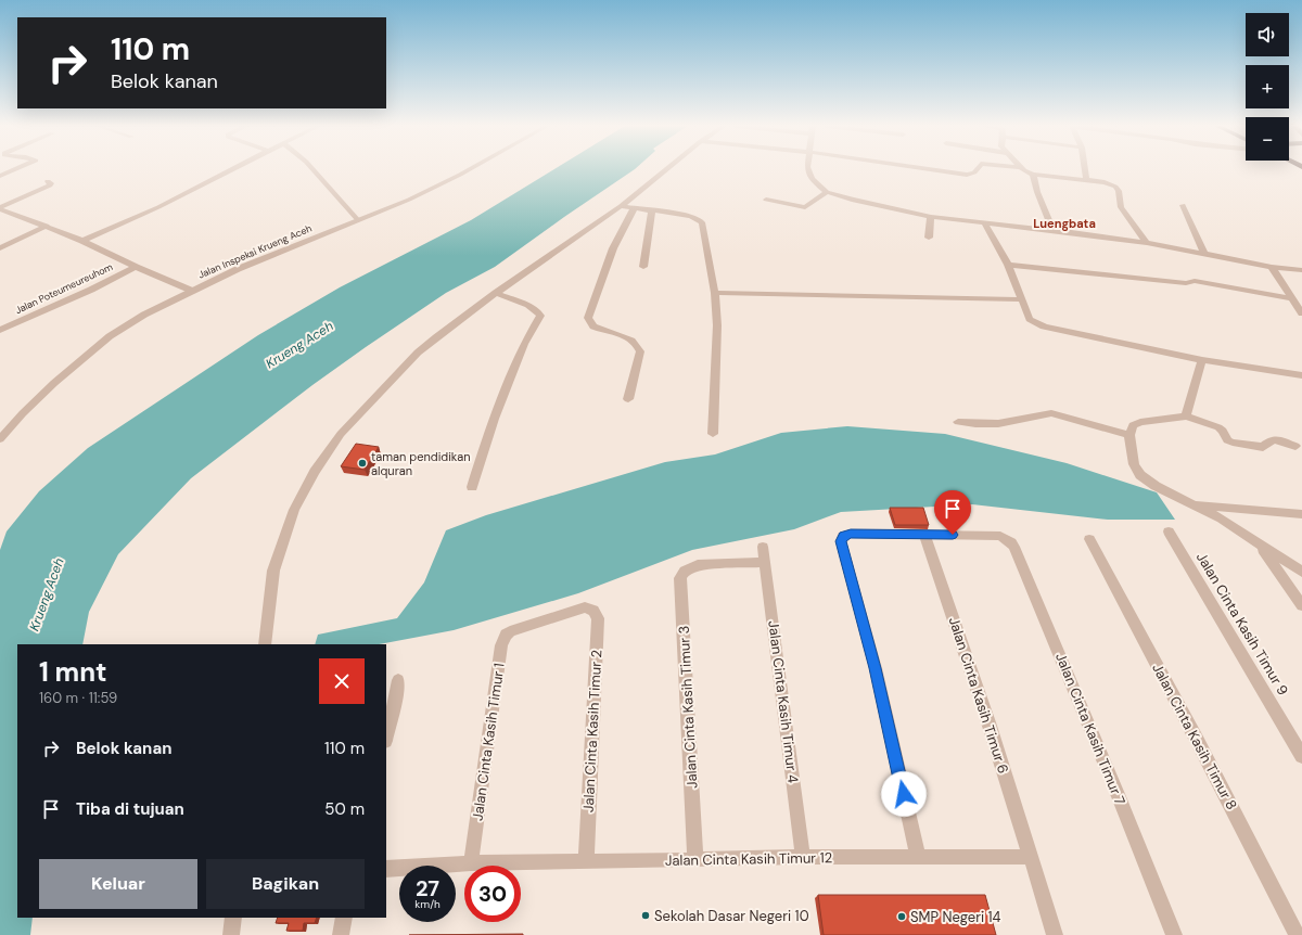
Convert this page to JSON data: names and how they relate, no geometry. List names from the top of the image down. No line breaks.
{"streets":{"street":["Jalan Inspeksi Krueng Aceh","Jalan Poteumeureuhom","Jalan Cinta Kasih Timur 9","Jalan Cinta Kasih Timur 6","Jalan Cinta Kasih Timur 4","Jalan Cinta Kasih Timur 3","Jalan Cinta Kasih Timur 7","Jalan Cinta Kasih Timur 2","Jalan Cinta Kasih Timur 8","Jalan Cinta Kasih Timur 1","Jalan Cinta Kasih Timur 12"]},"crossings":[["Jalan Cinta Kasih Timur 6","Jalan Cinta Kasih Timur 7"],["Jalan Cinta Kasih Timur 6","Jalan Cinta Kasih Timur 12"],["Jalan Cinta Kasih Timur 4","Jalan Cinta Kasih Timur 3"],["Jalan Cinta Kasih Timur 4","Jalan Cinta Kasih Timur 12"],["Jalan Cinta Kasih Timur 3","Jalan Cinta Kasih Timur 12"],["Jalan Cinta Kasih Timur 2","Jalan Cinta Kasih Timur 1"],["Jalan Cinta Kasih Timur 2","Jalan Cinta Kasih Timur 12"],["Jalan Cinta Kasih Timur 1","Jalan Cinta Kasih Timur 12"]],"districts":["Luengbata"],"water":["Krueng Aceh"],"places":["taman pendidikan alquran","Sekolah Dasar Negeri 10","SMP Negeri 14"],"page":{"map_buttons":["+","−"],"turn":["110 m","Belok kanan"],"heading":["1 mnt","160 m · 11:59"],"list":[{"name":"Belok kanan","value":"110 m"},{"name":"Tiba di tujuan","value":"50 m"}],"buttons":["Keluar","Bagikan"],"speed":"27 km/h","limit":"30"}}
